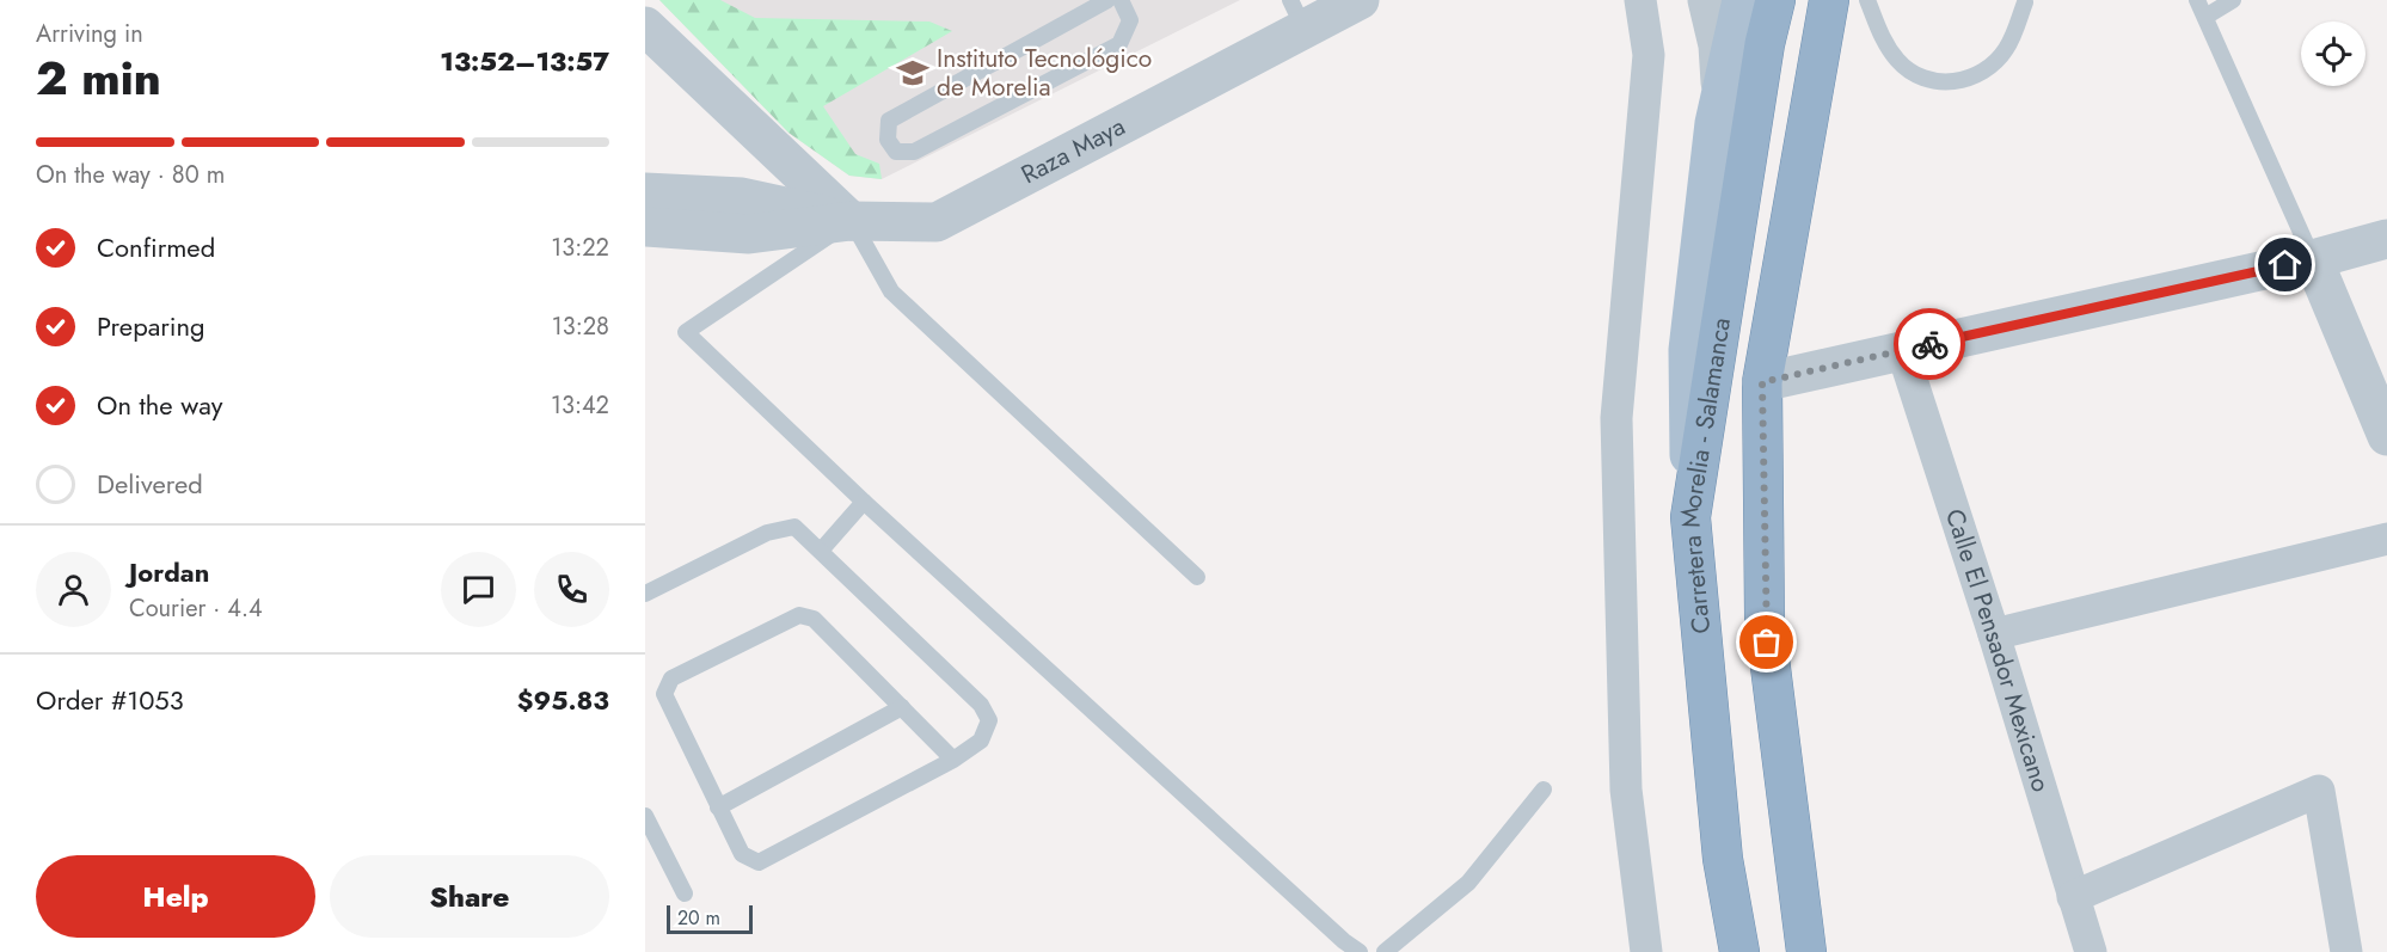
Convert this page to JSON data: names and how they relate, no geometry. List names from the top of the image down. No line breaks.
{"streets":{"highway":["Carretera Morelia - Salamanca"],"street":["Raza Maya","Calle El Pensador Mexicano"]},"places":{"school or university":["Instituto Tecnológico de Morelia"]},"scale_bar":"20 m","page":{"heading":["2 min","Arriving in","13:52–13:57"],"panel":["Jordan","Courier · 4.4","Order #1053","$95.83"],"bar":"On the way · 80 m","list":[["Confirmed","13:22"],["Preparing","13:28"],["On the way","13:42"],"Delivered"],"buttons":["Help","Share"],"scale":"20 m"}}
